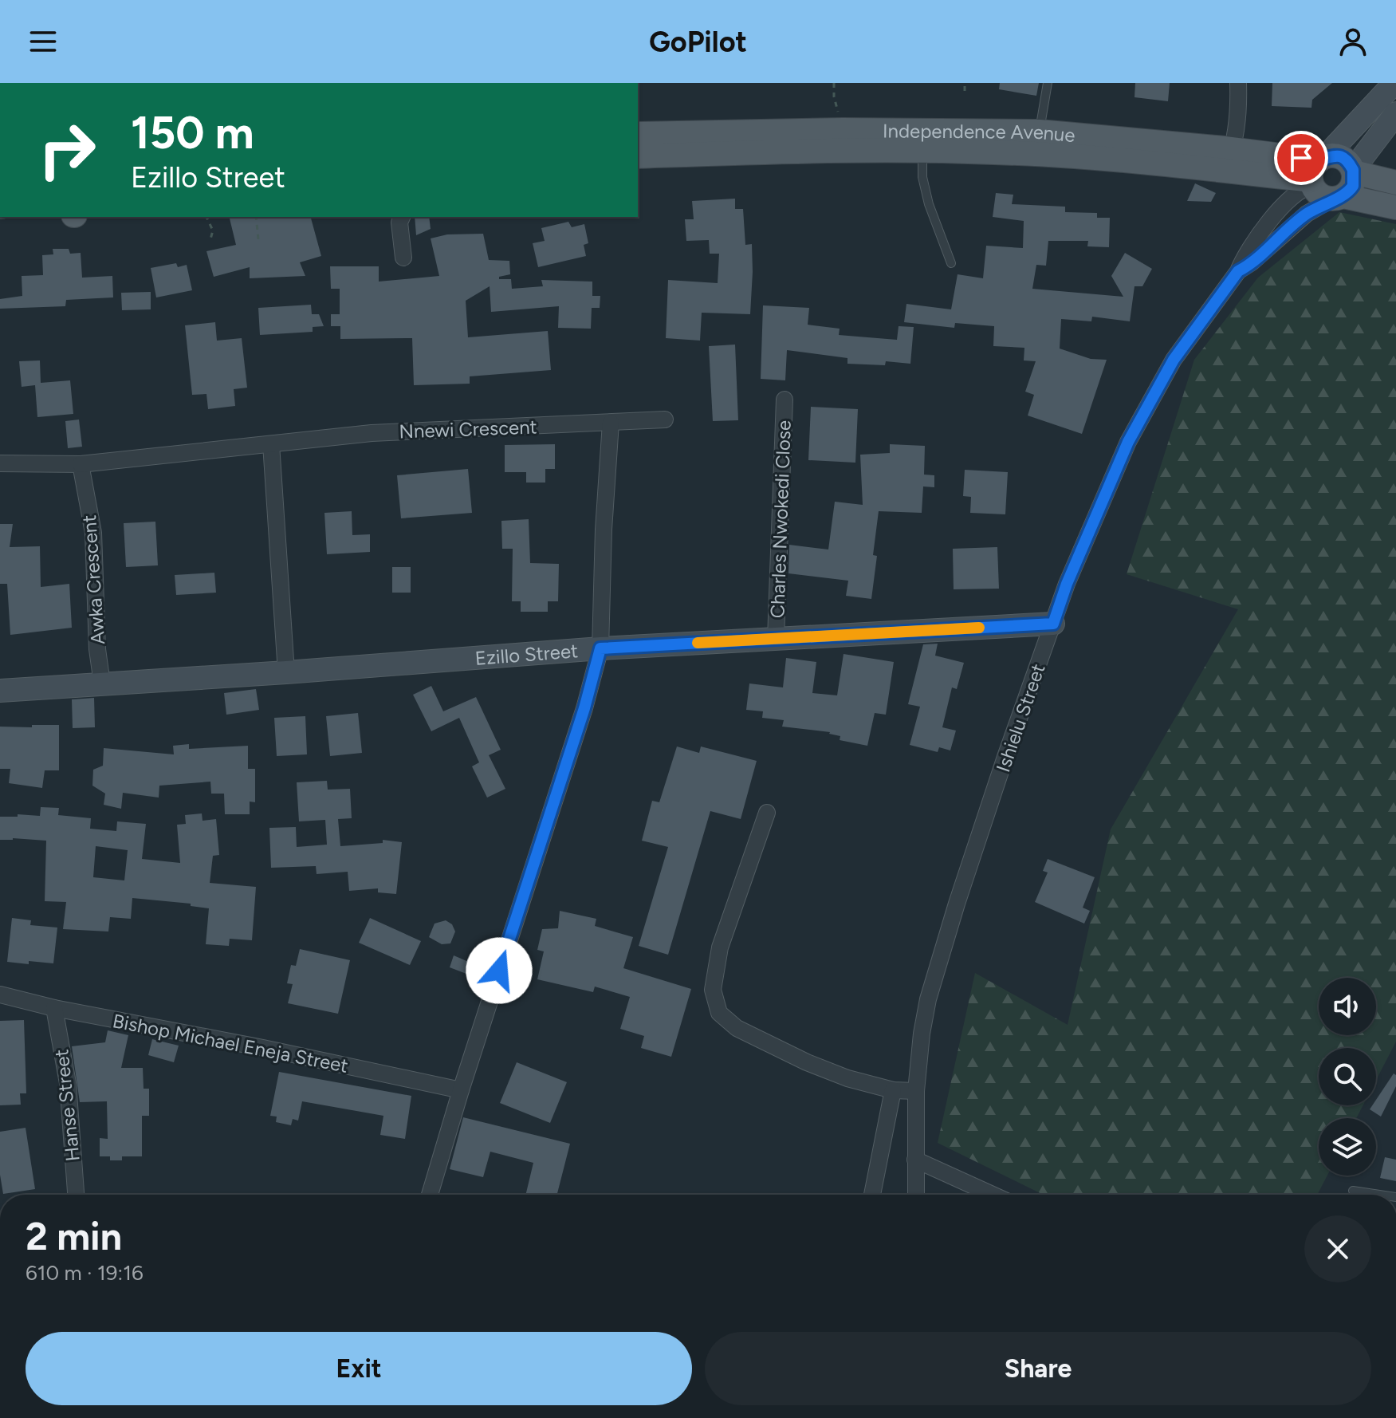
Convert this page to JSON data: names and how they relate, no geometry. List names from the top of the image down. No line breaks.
{"streets":{"main road":["Independence Avenue"],"street":["Nnewi Crescent","Charles Nwokedi Close","Awka Crescent","Ezillo Street","Ishielu Street","Bishop Michael Eneja Street","Hanse Street"]},"crossings":[["Nnewi Crescent","Awka Crescent"],["Charles Nwokedi Close","Ezillo Street"],["Awka Crescent","Ezillo Street"],["Ezillo Street","Ishielu Street"],["Bishop Michael Eneja Street","Hanse Street"]],"page":{"header":"GoPilot","turn":["150 m","Ezillo Street"],"heading":["2 min","610 m · 19:16"],"buttons":["Exit","Share"]}}
